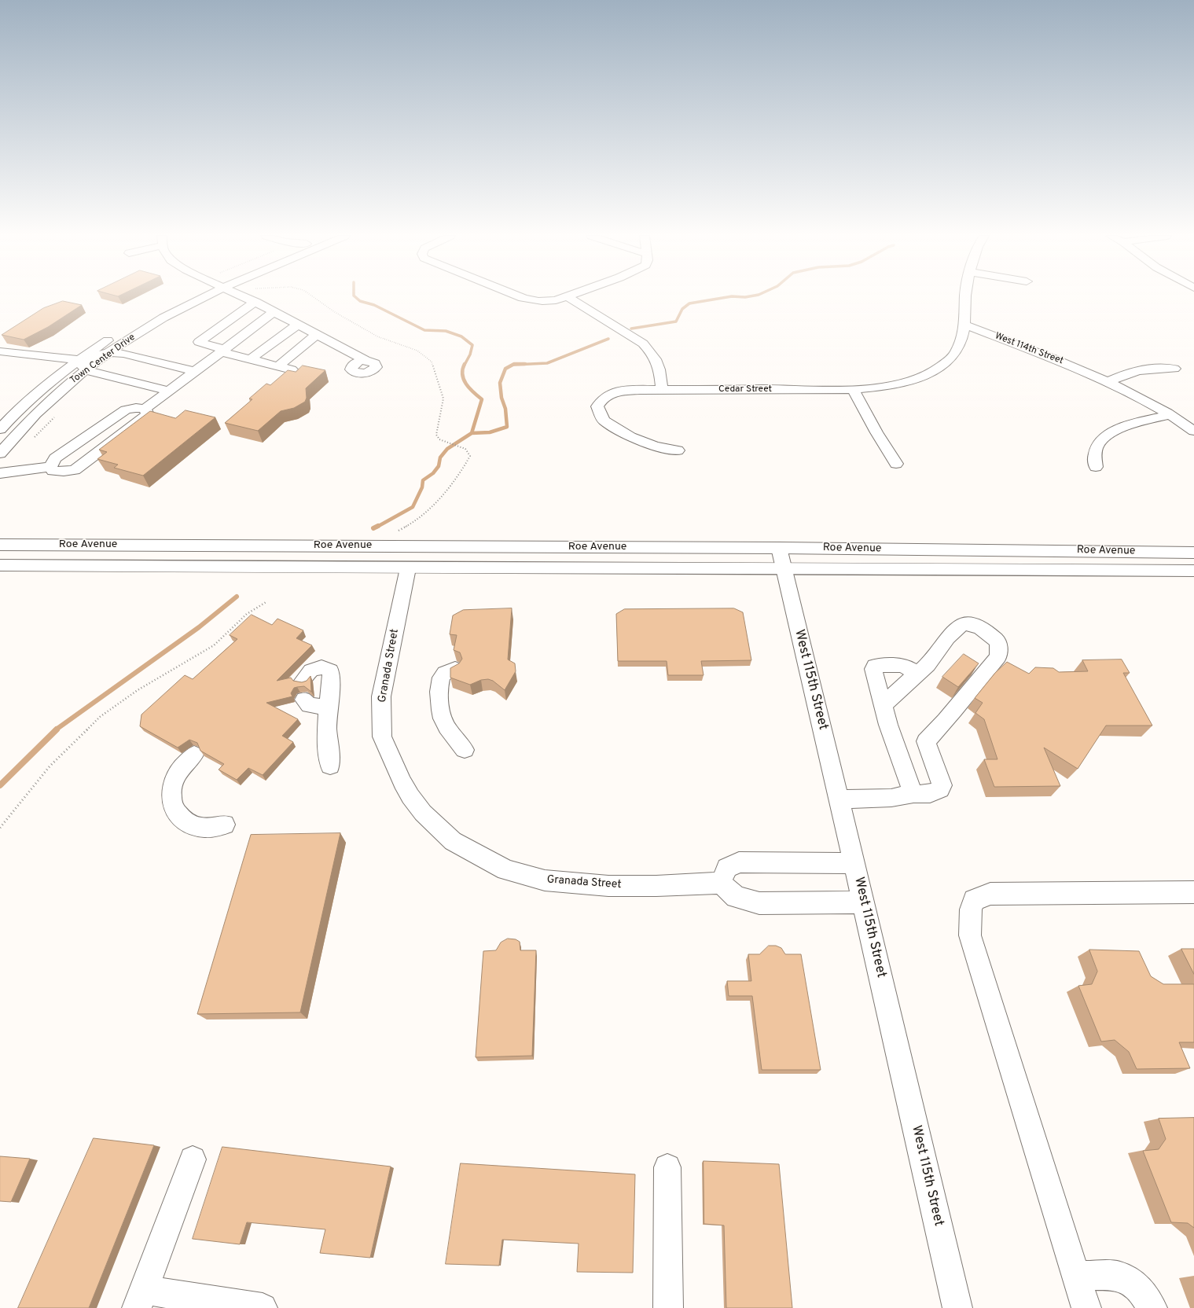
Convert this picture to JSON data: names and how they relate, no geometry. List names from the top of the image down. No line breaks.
{"streets":{"street":["West 114th Street","Town Center Drive","Cedar Street","Roe Avenue","Granada Street","West 115th Street"]},"crossings":[["West 114th Street","Cedar Street"],["Roe Avenue","Granada Street"],["Roe Avenue","West 115th Street"]]}
